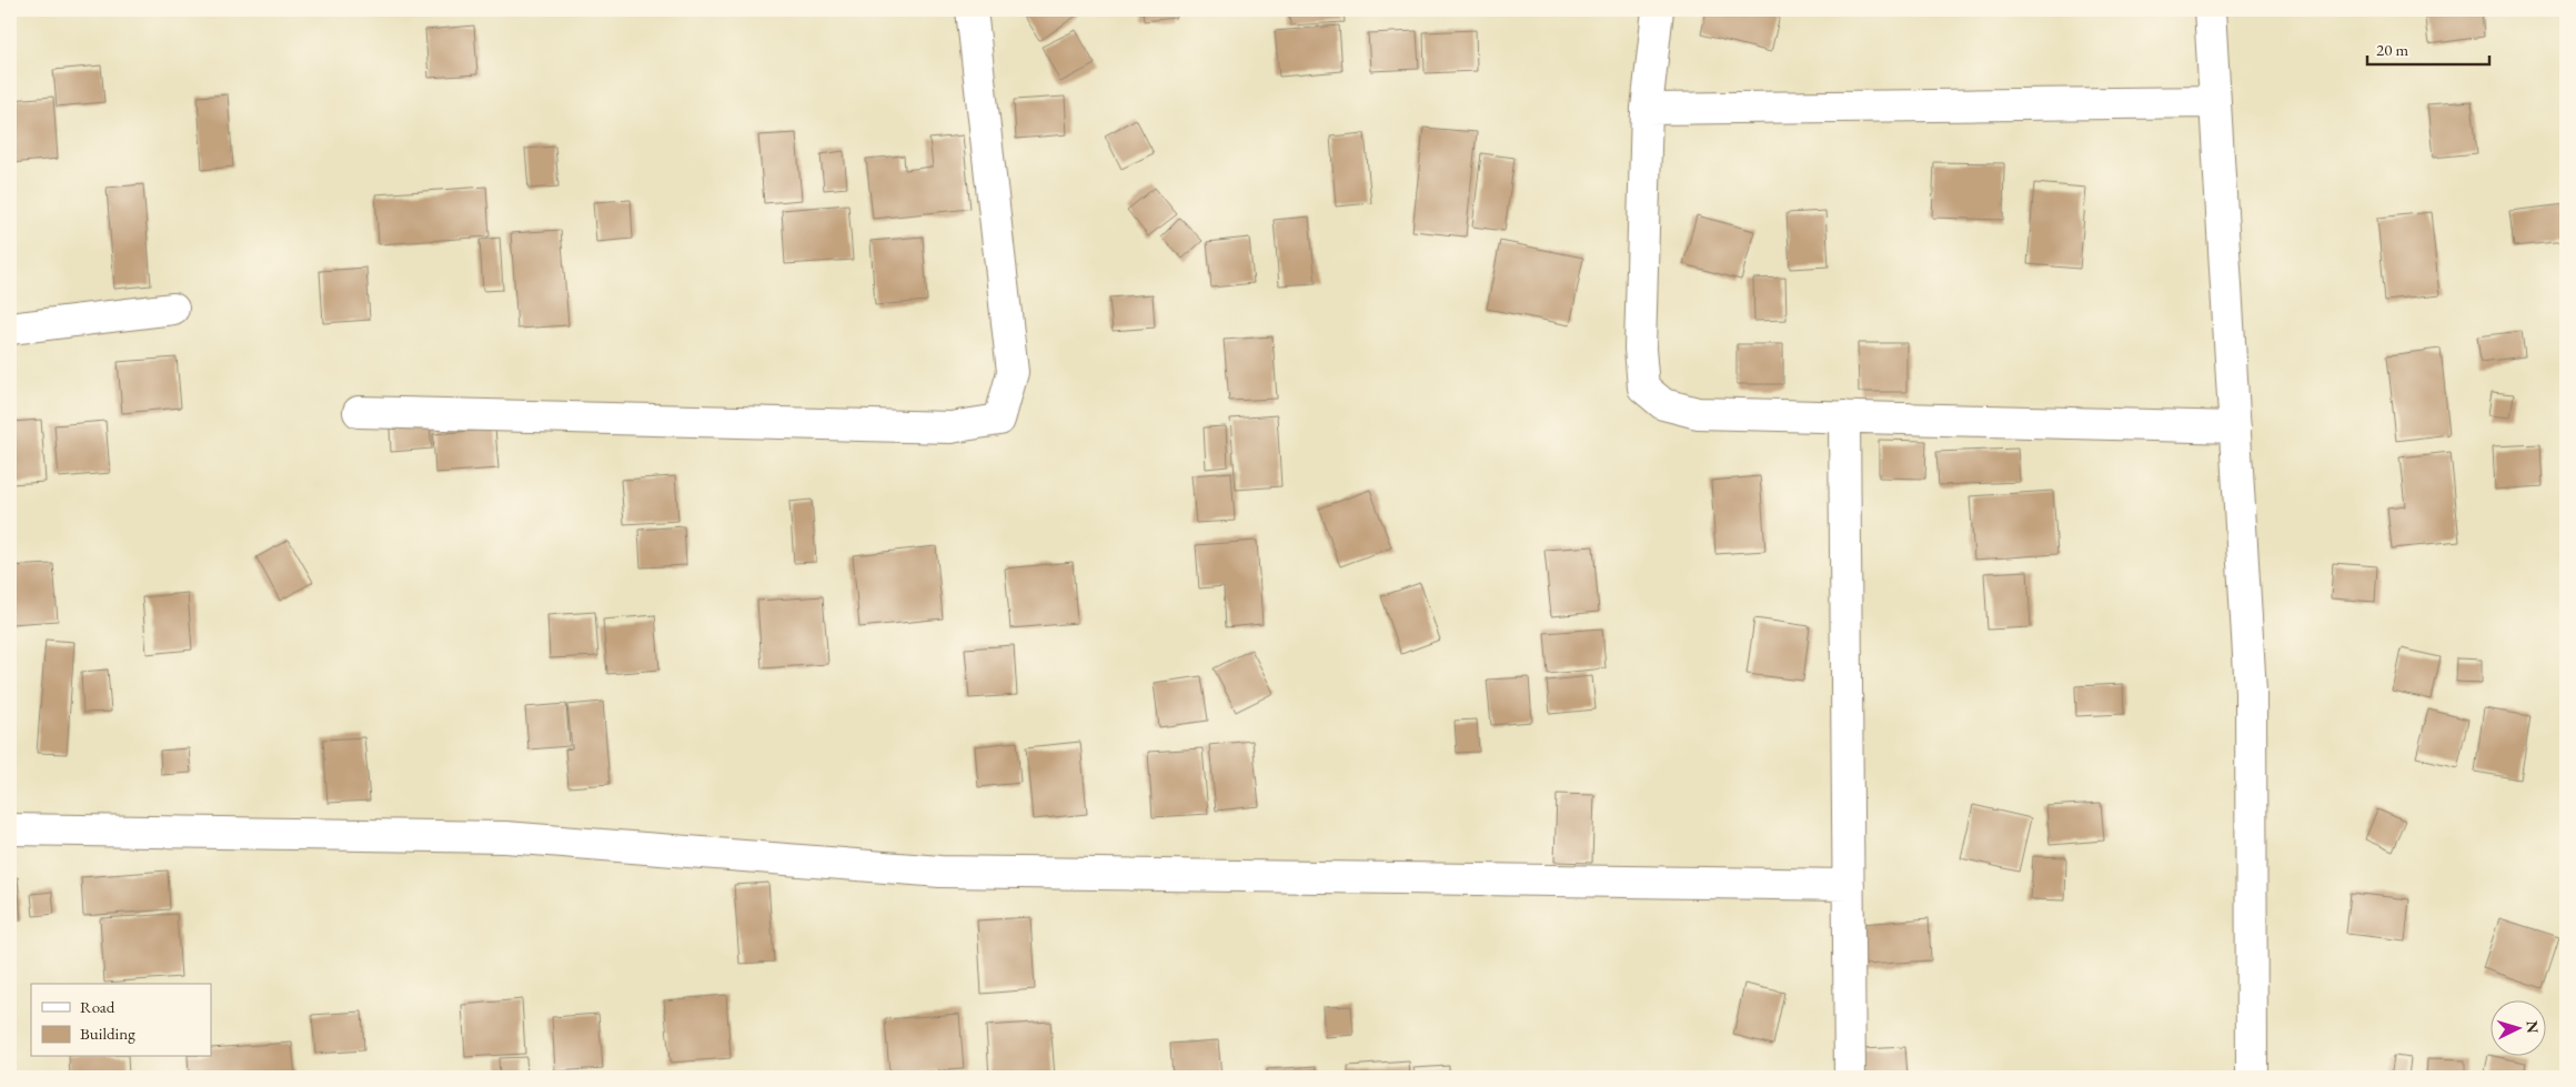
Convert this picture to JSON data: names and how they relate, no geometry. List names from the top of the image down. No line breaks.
{"legend":["Road","Building"],"scale_bar":"20 m","north":"right"}
